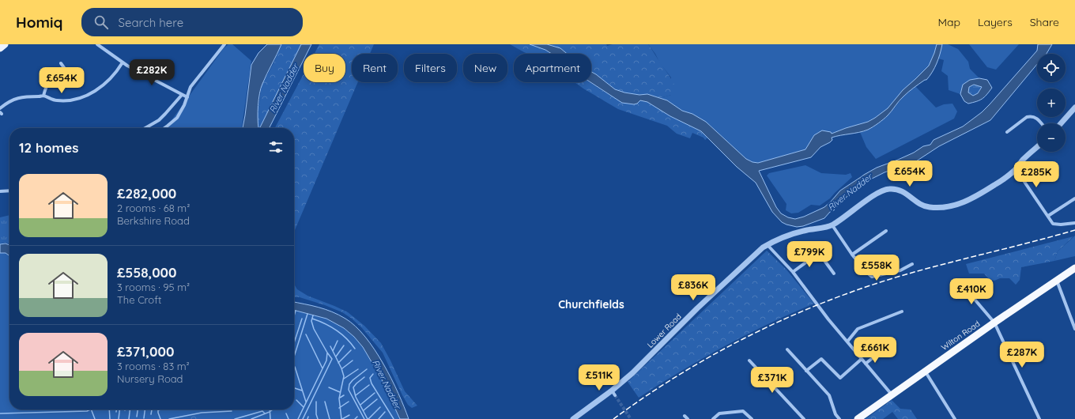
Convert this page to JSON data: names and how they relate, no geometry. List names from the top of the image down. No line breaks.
{"streets":{"highway":["Wilton Road"],"street":["Lower Road"]},"districts":["Churchfields"],"water":["River Nadder"],"page":{"header":"Homiq","search":"Search here","nav":["Map","Layers","Share"],"map_buttons":["+","−"],"chip":["Buy","Rent","Filters","New","Apartment"],"price":["£282K","£654K","£654K","£285K","£799K","£558K","£836K","£410K","£661K","£287K","£511K","£371K"],"heading":"12 homes","list":[{"name":"£282,000","note":"2 rooms · 68 m² · Berkshire Road"},{"name":"£558,000","note":"3 rooms · 95 m² · The Croft"},{"name":"£371,000","note":"3 rooms · 83 m² · Nursery Road"}]}}
